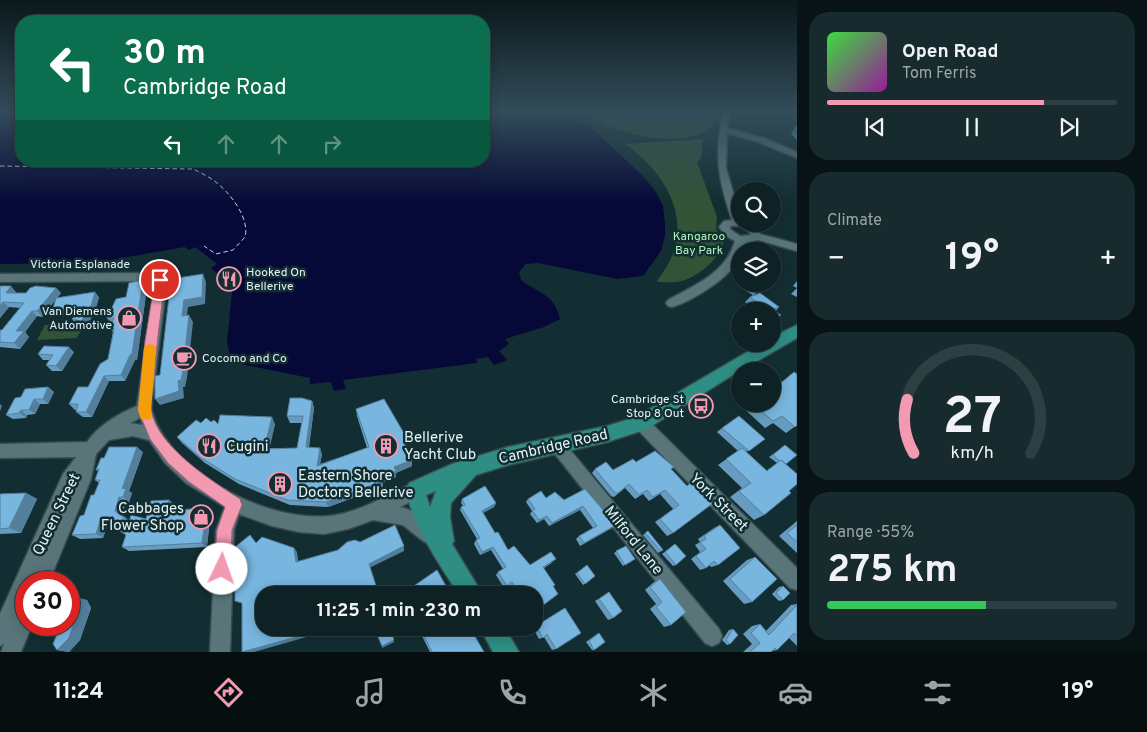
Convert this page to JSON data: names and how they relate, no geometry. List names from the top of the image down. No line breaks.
{"streets":{"main road":["Cambridge Road"],"street":["Victoria Esplanade","York Street","Queen Street","Milford Lane"]},"crossings":[["Victoria Esplanade","Cambridge Road"],["Cambridge Road","York Street"],["Cambridge Road","Queen Street"],["Cambridge Road","Milford Lane"]],"parks":["Kangaroo Bay Park"],"places":{"restaurant":["Hooked On Bellerive","Cugini"],"shop":["Van Diemens Automotive","Cabbages Flower Shop"],"cafe":["Cocomo and Co"],"bus stop":["Cambridge St Stop 8 Out"],"building":["Bellerive Yacht Club","Eastern Shore Doctors Bellerive"]},"page":{"turn":["30 m","Cambridge Road"],"song":["Open Road","Tom Ferris"],"tile":["Climate",["Range · 55%","275 km"]],"map_buttons":["+","−"],"heat":["−","19°","+"],"limit":"30","trip":"11:25 · 1 min · 230 m","tabs":["11:24","19°"],"gauge":["27","km/h"]}}
